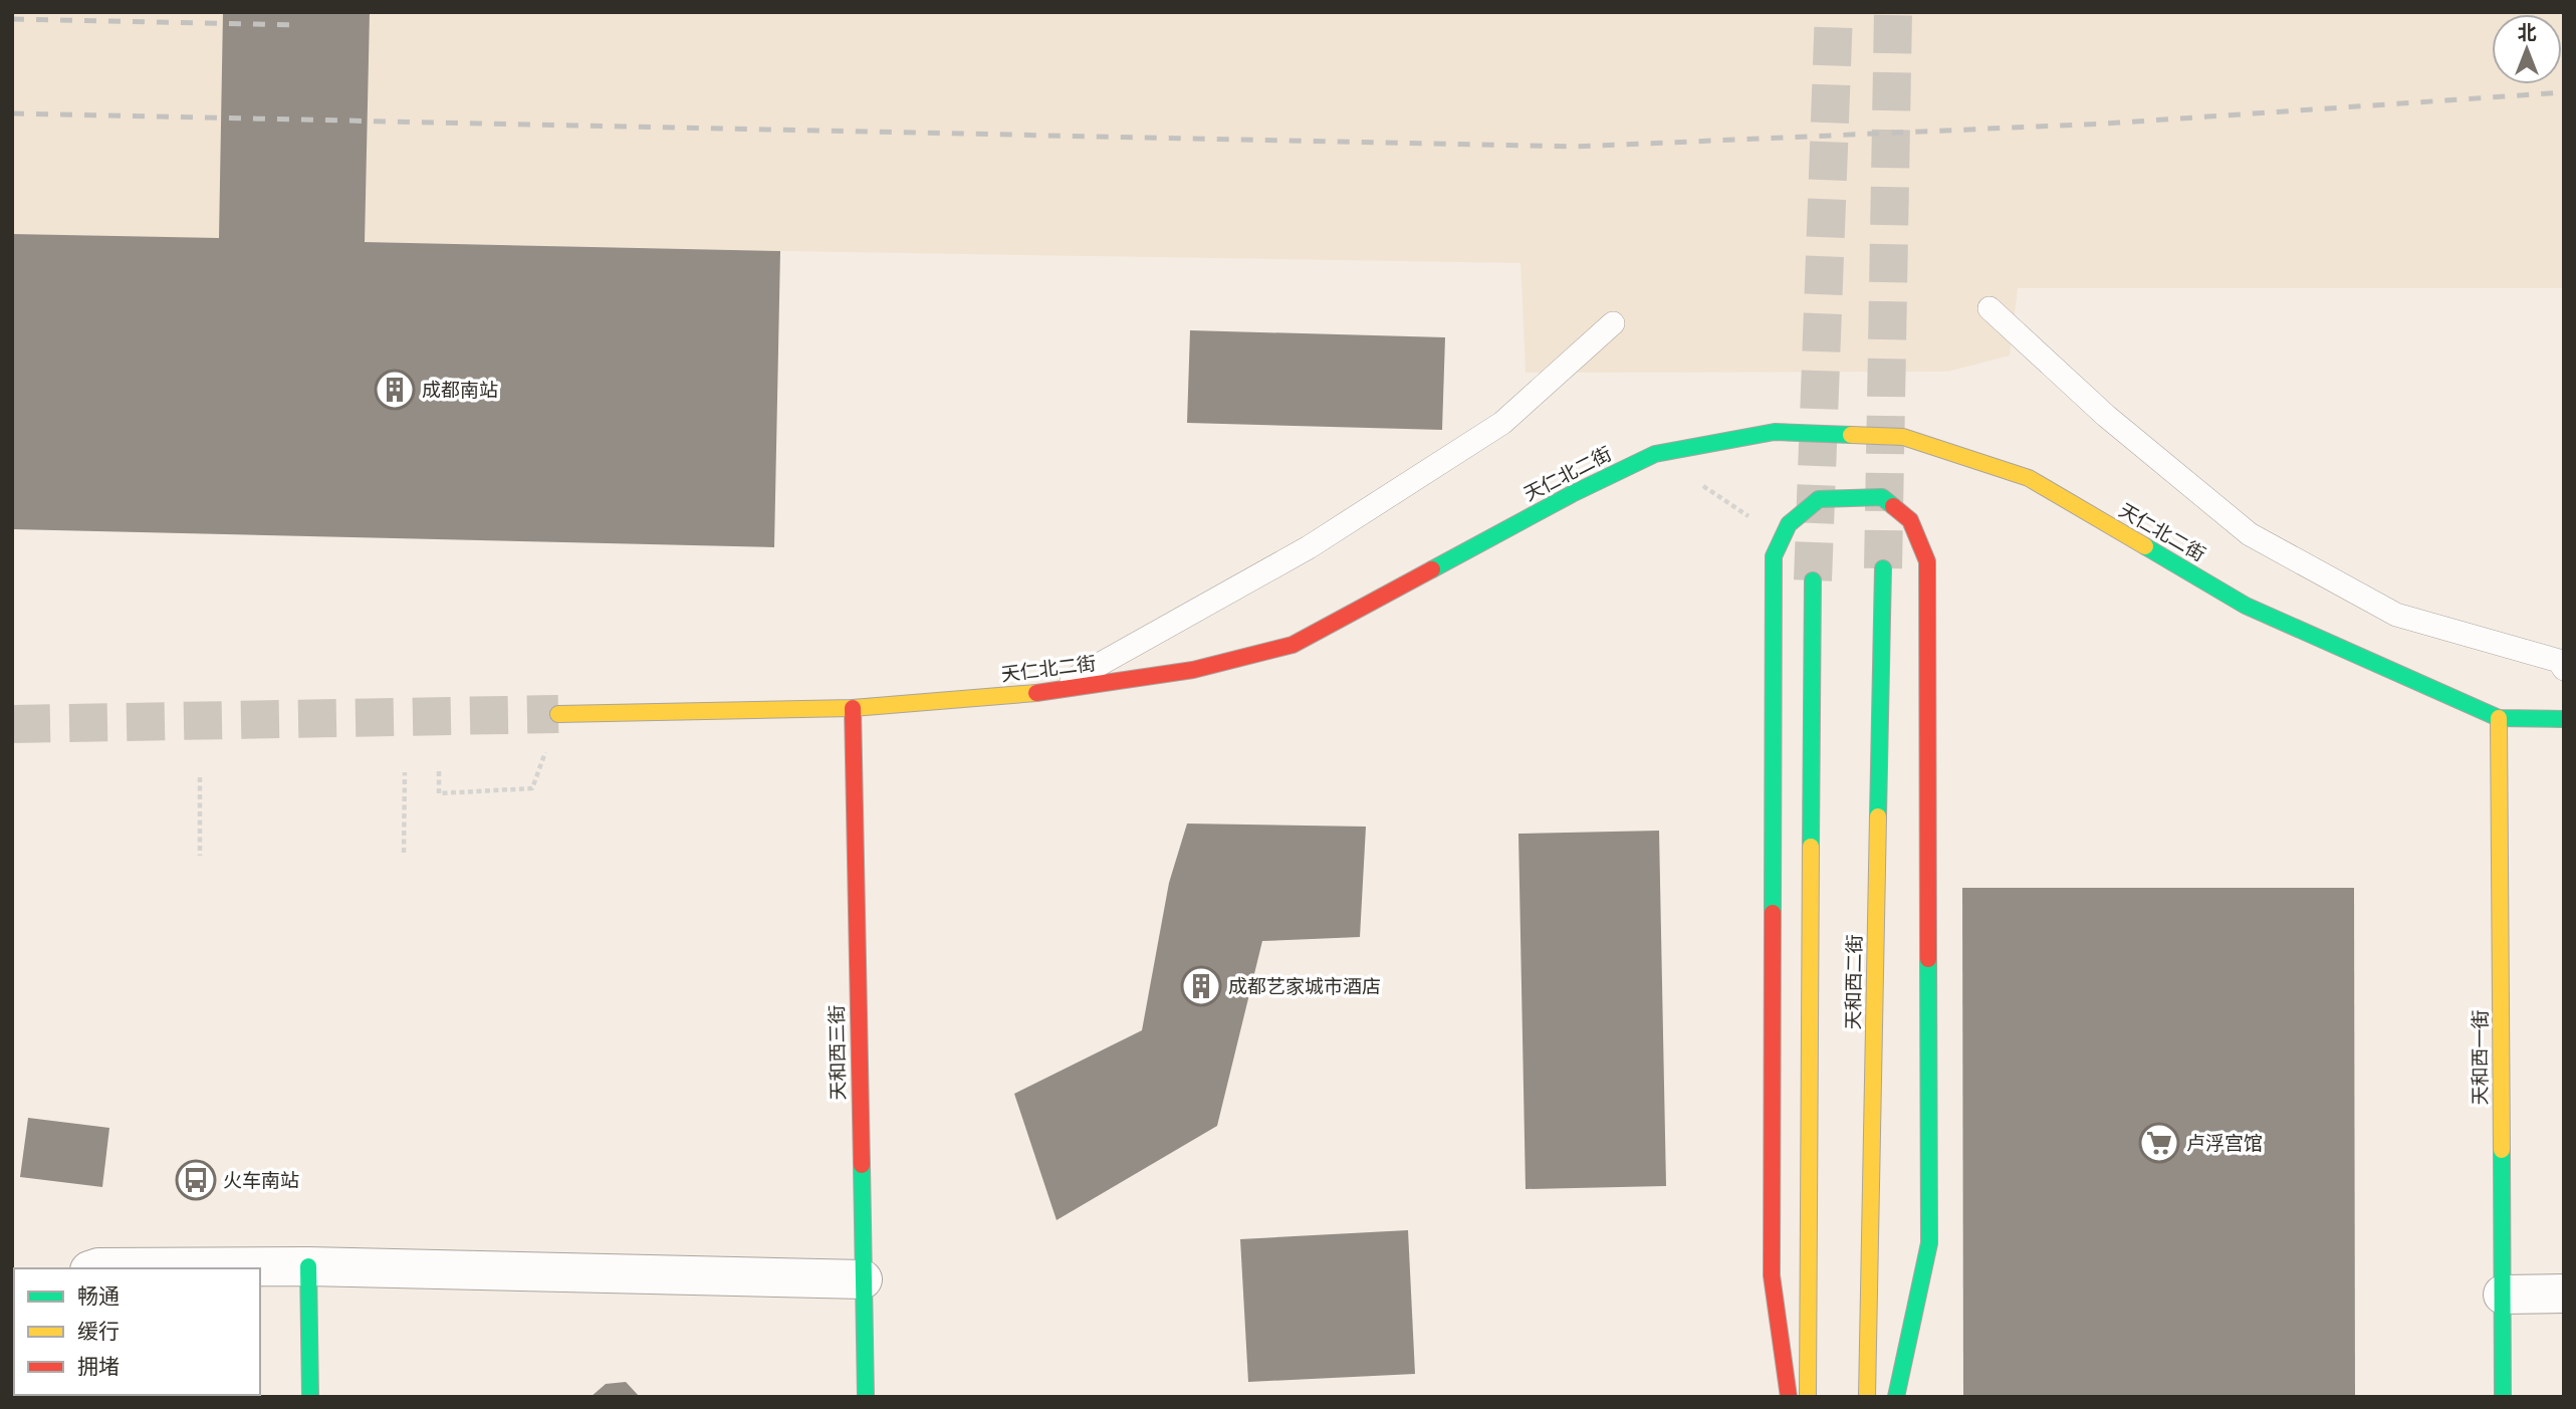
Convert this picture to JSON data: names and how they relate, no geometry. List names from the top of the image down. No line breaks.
{"streets":{"street":["天仁北二街","天和西二街","天和西三街","天和西一街"]},"crossings":[["天仁北二街","天和西三街"],["天仁北二街","天和西一街"]],"places":{"building":["成都南站","成都艺家城市酒店"],"supermarket":["卢浮宫馆"],"bus stop":["火车南站"]},"legend":["畅通","缓行","拥堵"],"north":"top"}
